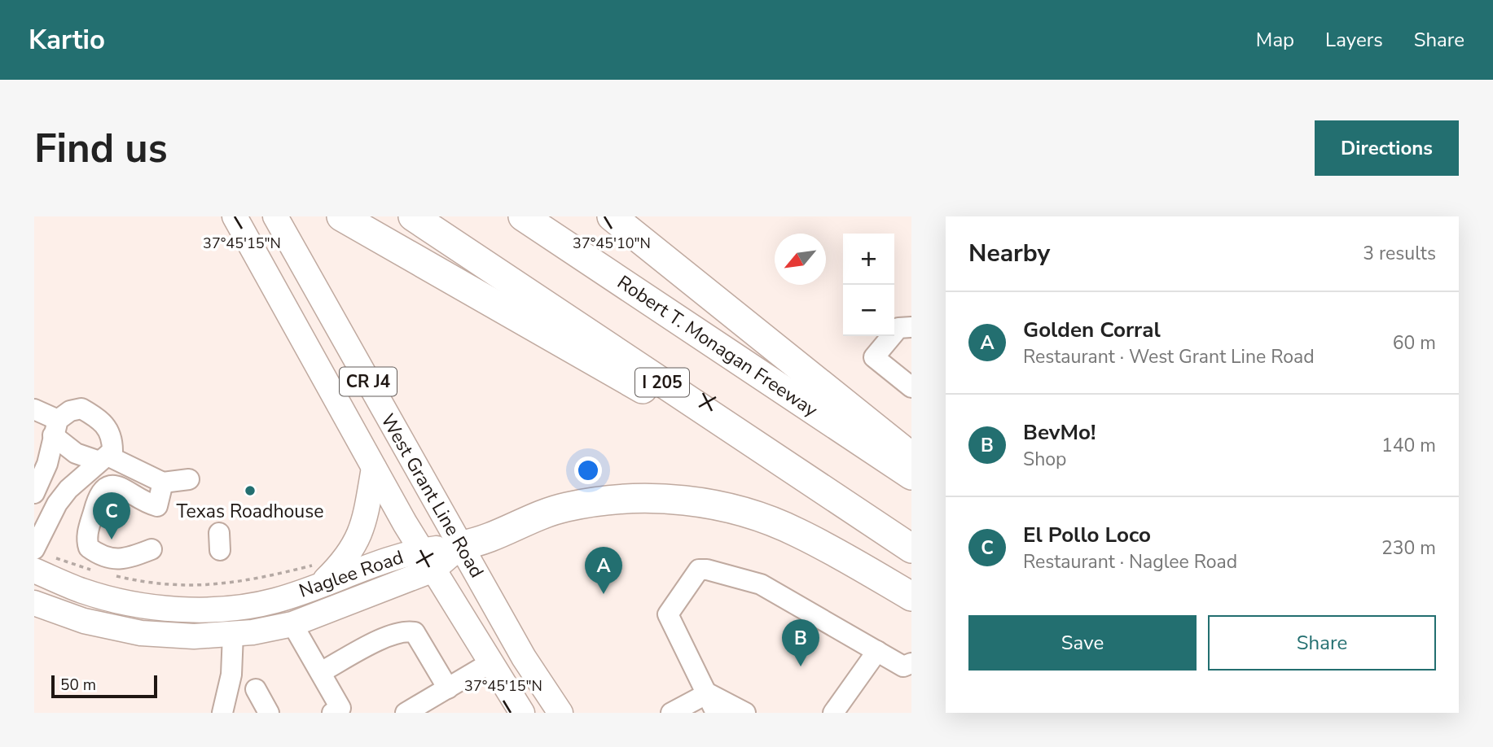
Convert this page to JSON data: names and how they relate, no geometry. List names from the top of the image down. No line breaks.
{"streets":{"highway":["Robert T. Monagan Freeway","I 205"],"main road":["CR J4","West Grant Line Road","Naglee Road"]},"crossings":[["West Grant Line Road","Naglee Road"]],"places":["Texas Roadhouse"],"scale_bar":"50 m","north":"bottom left","page":{"header":"Kartio","nav":["Map","Layers","Share"],"buttons":["Directions",["Save","Share"]],"title":"Find us","heading":["Nearby","3 results"],"map_buttons":["+","−"],"list":[{"mark":"A","name":"Golden Corral","note":"Restaurant · West Grant Line Road","value":"60 m"},{"mark":"B","name":"BevMo!","note":"Shop","value":"140 m"},{"mark":"C","name":"El Pollo Loco","note":"Restaurant · Naglee Road","value":"230 m"}],"pins":["C","A","B"],"scale":"50 m"},"coordinates":["37°45'15\"N","37°45'10\"N"]}
